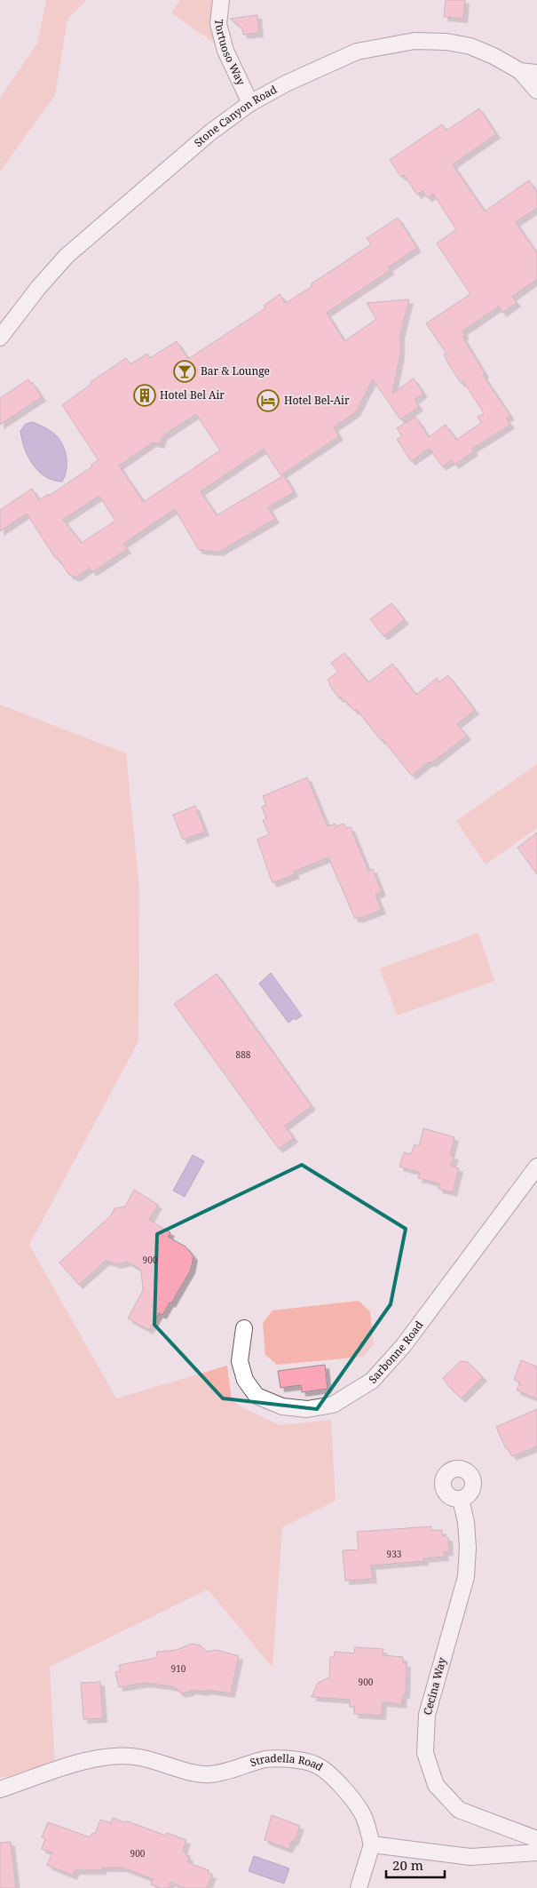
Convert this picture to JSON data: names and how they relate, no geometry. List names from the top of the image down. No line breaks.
{"streets":{"street":["Tortuoso Way","Stone Canyon Road","Sarbonne Road","Cecina Way","Stradella Road"]},"crossings":[["Tortuoso Way","Stone Canyon Road"]],"places":{"bar":["Bar & Lounge"],"building":["Hotel Bel Air"],"hotel":["Hotel Bel-Air"]},"house_numbers":["888","900","933","910","900","900"],"scale_bar":"20 m"}
